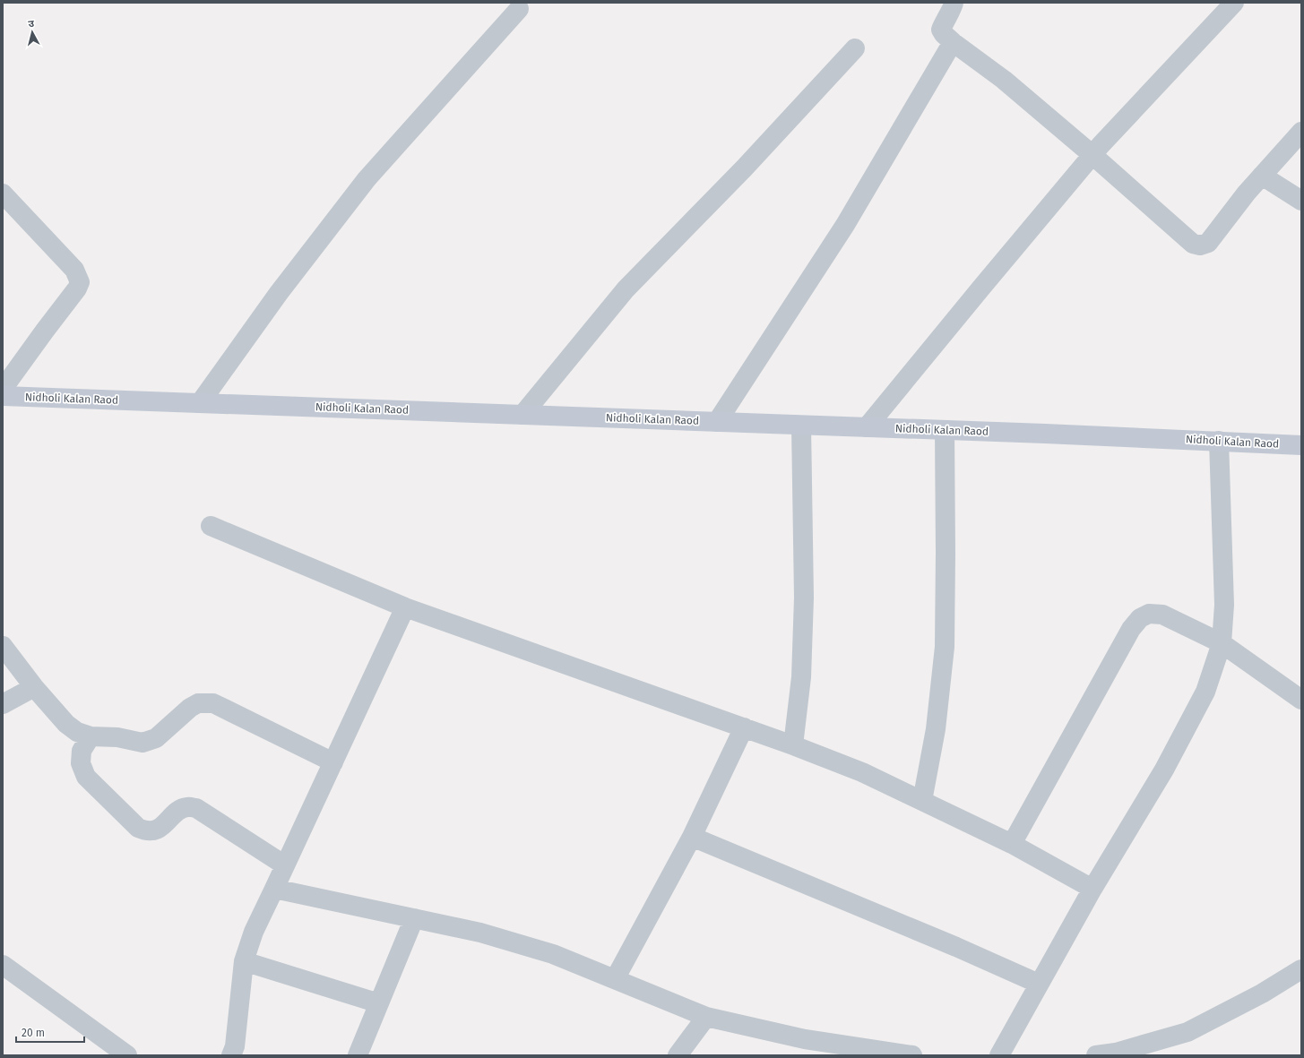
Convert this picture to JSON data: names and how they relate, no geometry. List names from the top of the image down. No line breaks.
{"streets":{"street":["Nidholi Kalan Raod"]},"scale_bar":"20 m","north":"top"}
